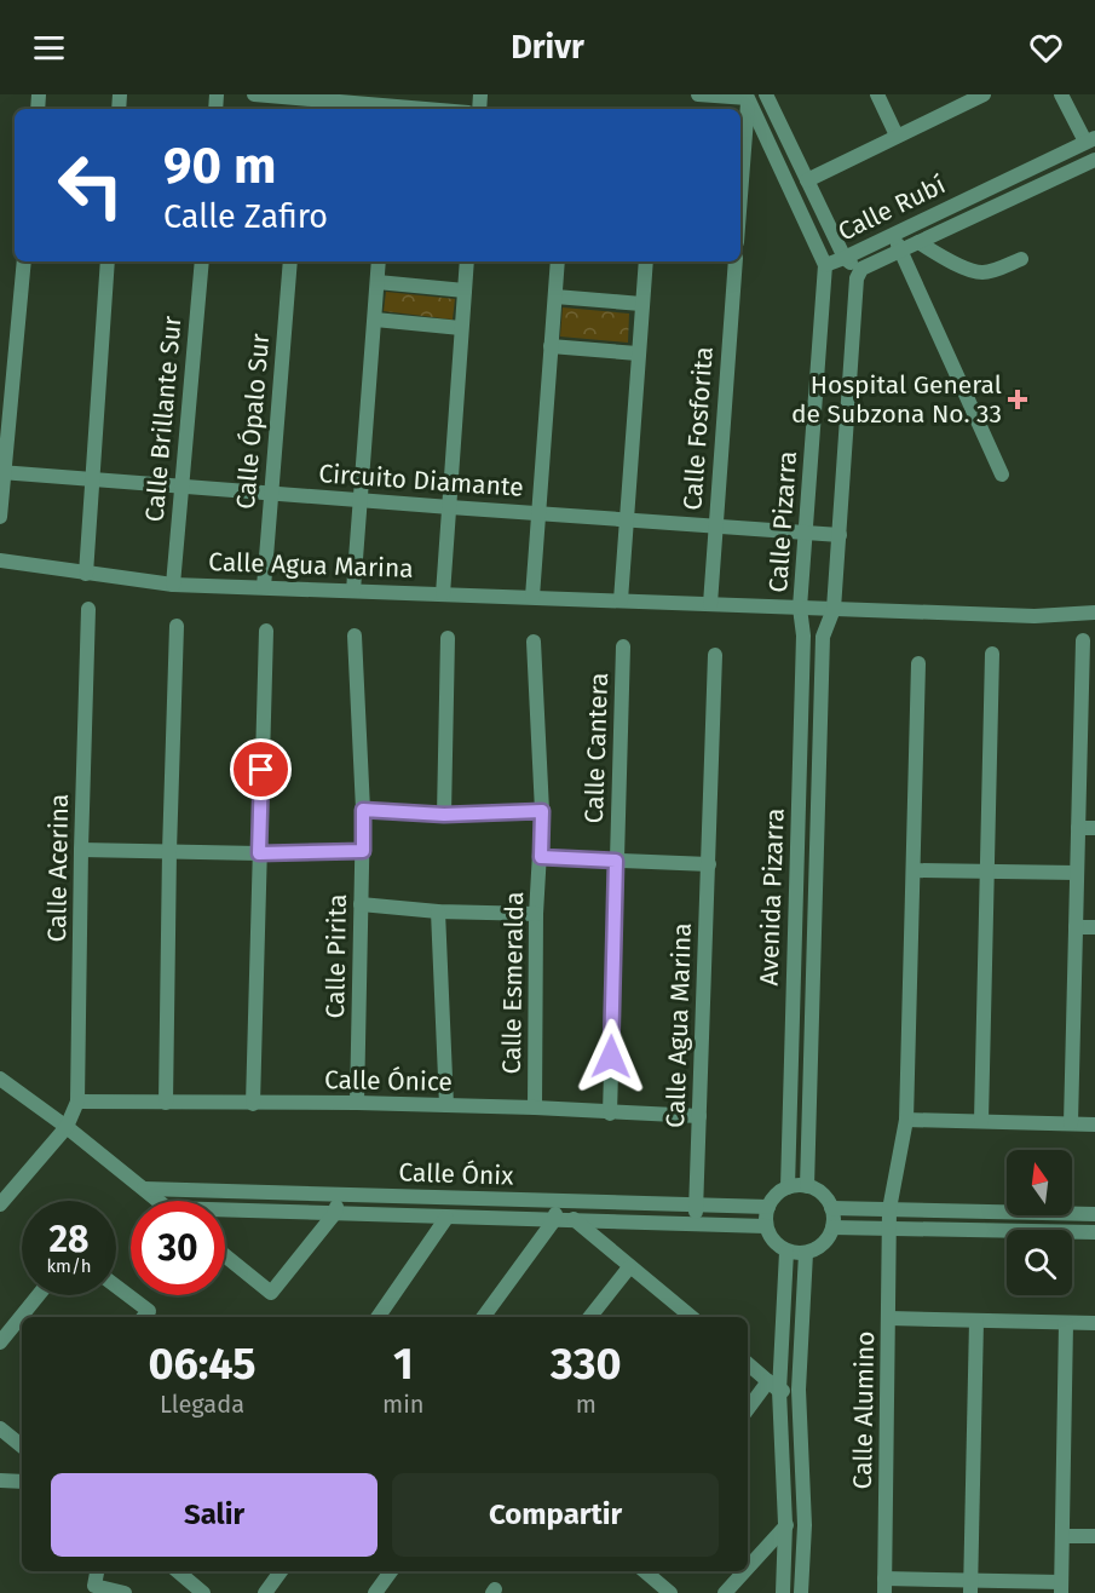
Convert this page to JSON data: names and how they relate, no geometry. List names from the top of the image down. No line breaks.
{"streets":{"street":["Calle Rubí","Calle Brillante Sur","Calle Ópalo Sur","Calle Fosforita","Circuito Diamante","Calle Pizarra","Calle Agua Marina","Calle Cantera","Calle Acerina","Avenida Pizarra","Calle Pirita","Calle Esmeralda","Calle Ónice","Calle Ónix","Calle Alumino"]},"crossings":[["Calle Rubí","Calle Pizarra"],["Calle Brillante Sur","Circuito Diamante"],["Calle Brillante Sur","Calle Agua Marina"],["Calle Ópalo Sur","Circuito Diamante"],["Calle Ópalo Sur","Calle Agua Marina"],["Calle Fosforita","Circuito Diamante"],["Calle Fosforita","Calle Agua Marina"],["Circuito Diamante","Calle Pizarra"],["Calle Pizarra","Calle Agua Marina"],["Calle Pizarra","Avenida Pizarra"],["Calle Agua Marina","Avenida Pizarra"],["Calle Agua Marina","Calle Ónice"],["Calle Agua Marina","Calle Ónix"],["Calle Cantera","Calle Ónice"],["Calle Acerina","Calle Ónice"],["Avenida Pizarra","Calle Ónix"],["Calle Pirita","Calle Ónice"],["Calle Esmeralda","Calle Ónice"]],"places":{"health":["Hospital General de Subzona No. 33"]},"north":"top","page":{"header":"Drivr","turn":["90 m","Calle Zafiro"],"speed":"28 km/h","limit":"30","eta":["06:45","Llegada","1","min","330","m"],"buttons":["Salir","Compartir"]}}
